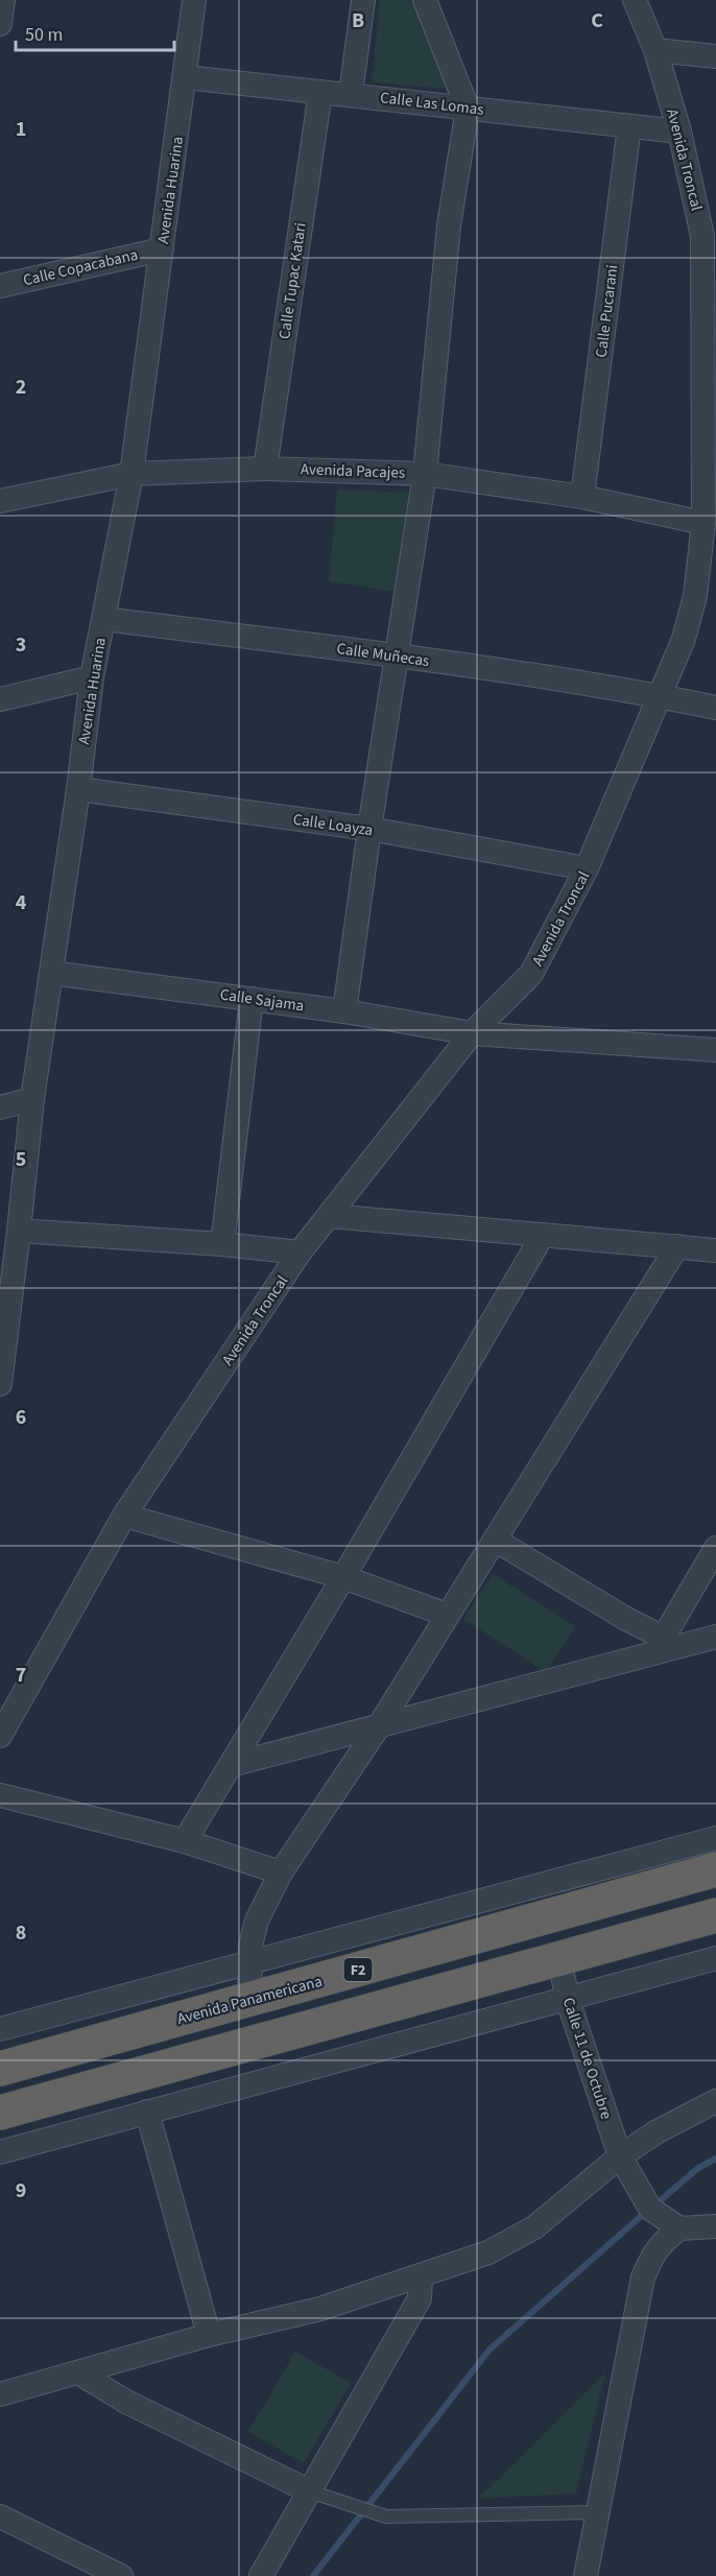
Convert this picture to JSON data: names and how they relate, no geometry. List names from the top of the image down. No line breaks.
{"streets":{"highway":["F2","Avenida Panamericana"],"street":["Calle Las Lomas","Avenida Troncal","Avenida Huarina","Calle Copacabana","Calle Tupac Katari","Calle Pucarani","Avenida Pacajes","Calle Muñecas","Calle Loayza","Calle Sajama","Calle 11 de Octubre"]},"crossings":[["Calle Las Lomas","Avenida Troncal"],["Calle Las Lomas","Avenida Huarina"],["Calle Las Lomas","Calle Tupac Katari"],["Calle Las Lomas","Calle Pucarani"],["Avenida Troncal","Avenida Pacajes"],["Avenida Troncal","Calle Muñecas"],["Avenida Troncal","Calle Loayza"],["Avenida Troncal","Calle Sajama"],["Avenida Huarina","Calle Copacabana"],["Avenida Huarina","Avenida Pacajes"],["Avenida Huarina","Calle Muñecas"],["Avenida Huarina","Calle Loayza"],["Avenida Huarina","Calle Sajama"],["Calle Tupac Katari","Avenida Pacajes"],["Calle Pucarani","Avenida Pacajes"]],"scale_bar":"50 m","grid":{"columns":["B","C"],"rows":["1","2","3","4","5","6","7","8","9"]}}
